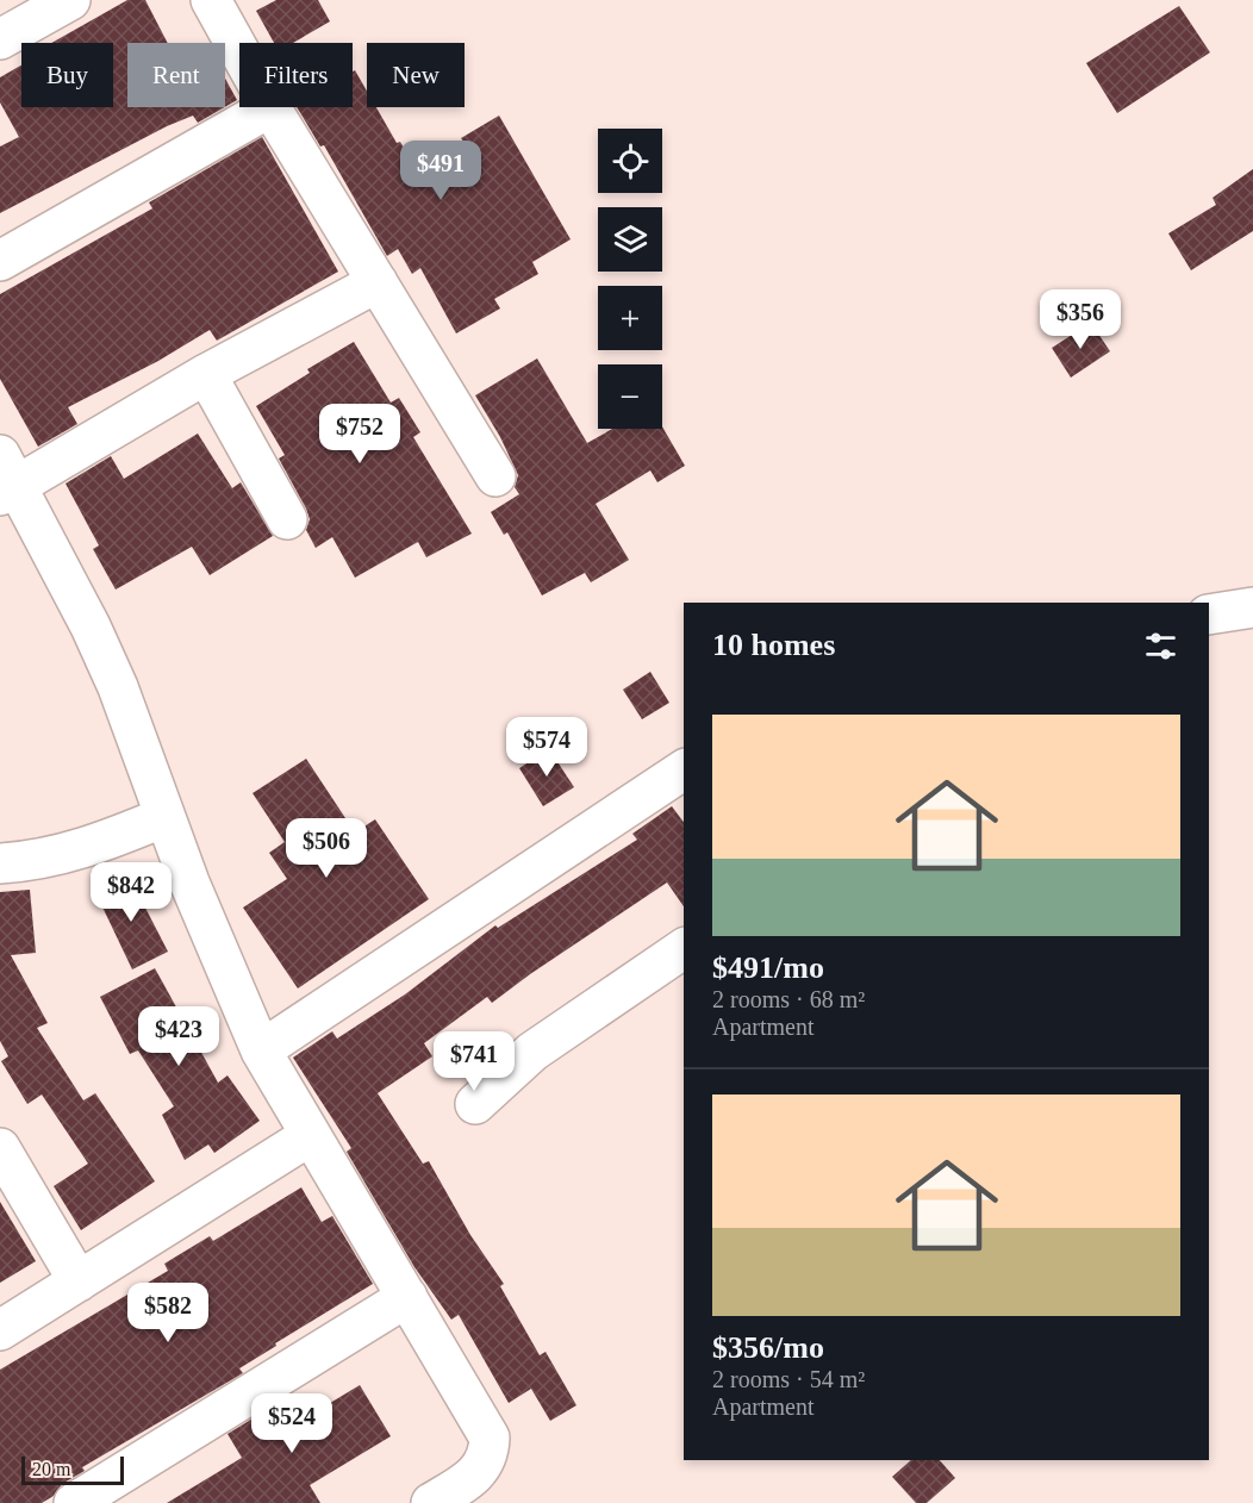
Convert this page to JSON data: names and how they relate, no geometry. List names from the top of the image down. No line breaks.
{"scale_bar":"20 m","page":{"chip":["Buy","Rent","Filters","New"],"map_buttons":["+","−"],"price":["$491","$356","$752","$574","$506","$842","$423","$741","$582","$524"],"heading":"10 homes","list":[{"name":"$491/mo","note":"2 rooms · 68 m² · Apartment"},{"name":"$356/mo","note":"2 rooms · 54 m² · Apartment"}],"scale":"20 m"}}
